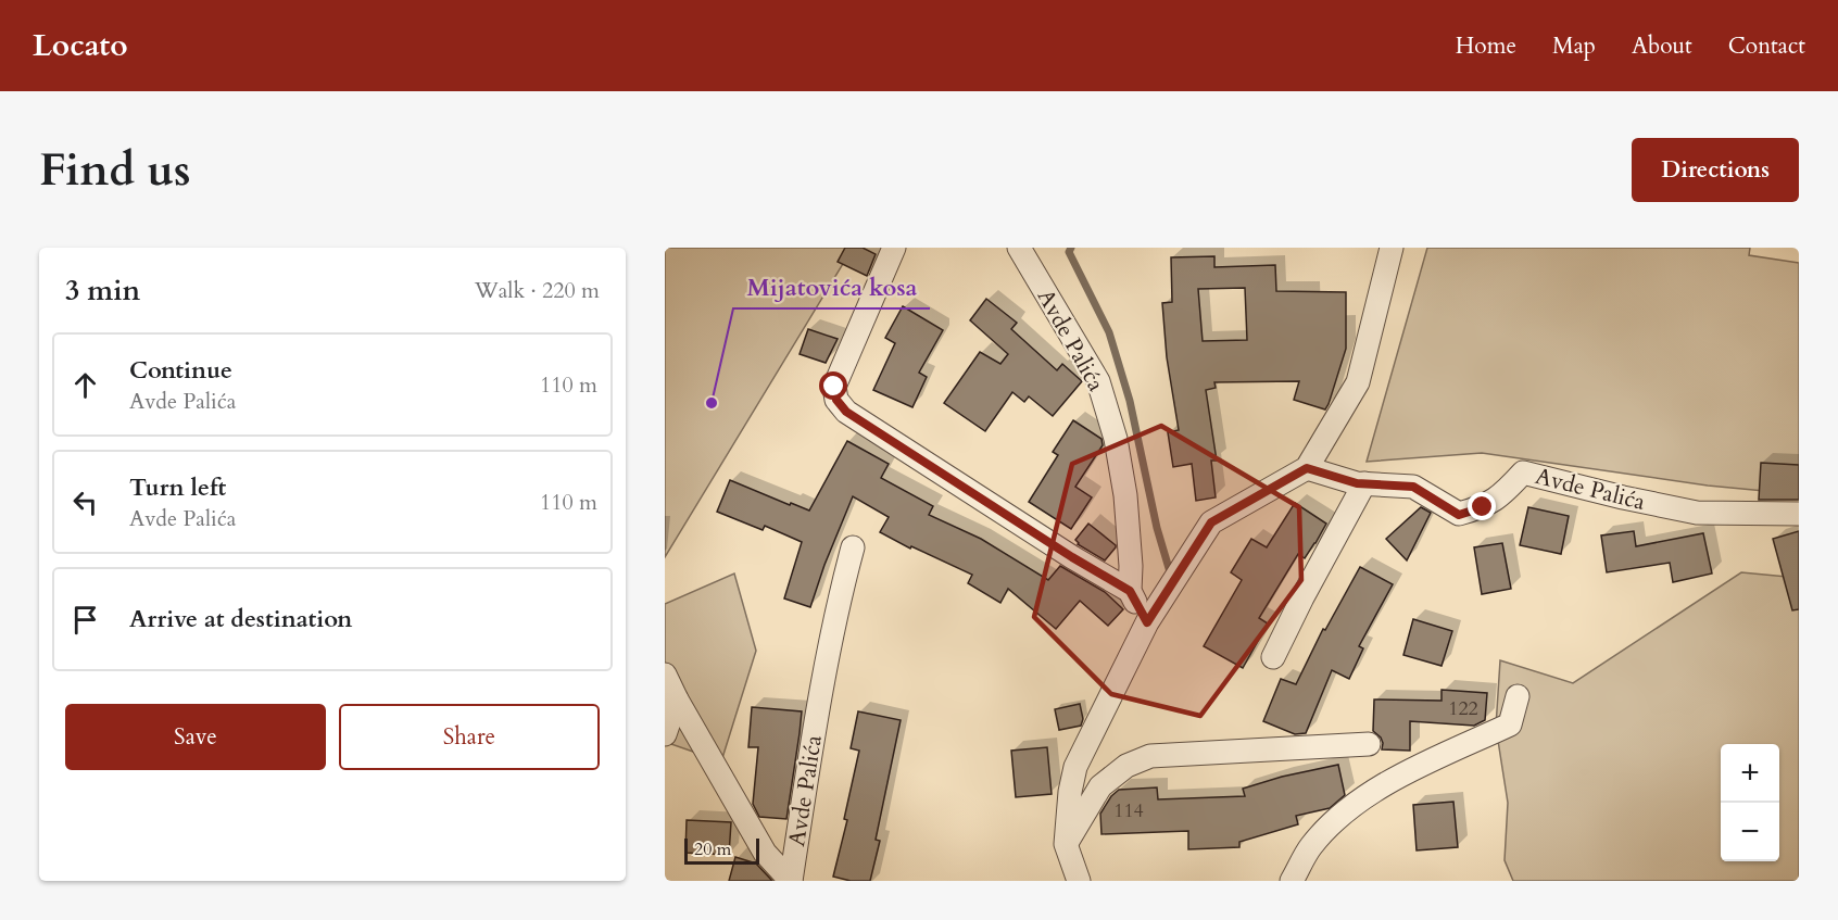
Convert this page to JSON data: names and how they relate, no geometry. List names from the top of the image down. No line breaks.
{"streets":{"street":["Avde Palića"]},"places":["Mijatovića kosa"],"house_numbers":["122","114"],"scale_bar":"20 m","page":{"header":"Locato","nav":["Home","Map","About","Contact"],"buttons":["Directions",["Save","Share"]],"title":"Find us","heading":["3 min","Walk · 220 m"],"list":[["Continue","Avde Palića","110 m"],["Turn left","Avde Palića","110 m"],"Arrive at destination"],"map_buttons":["+","−"],"scale":"20 m"}}
